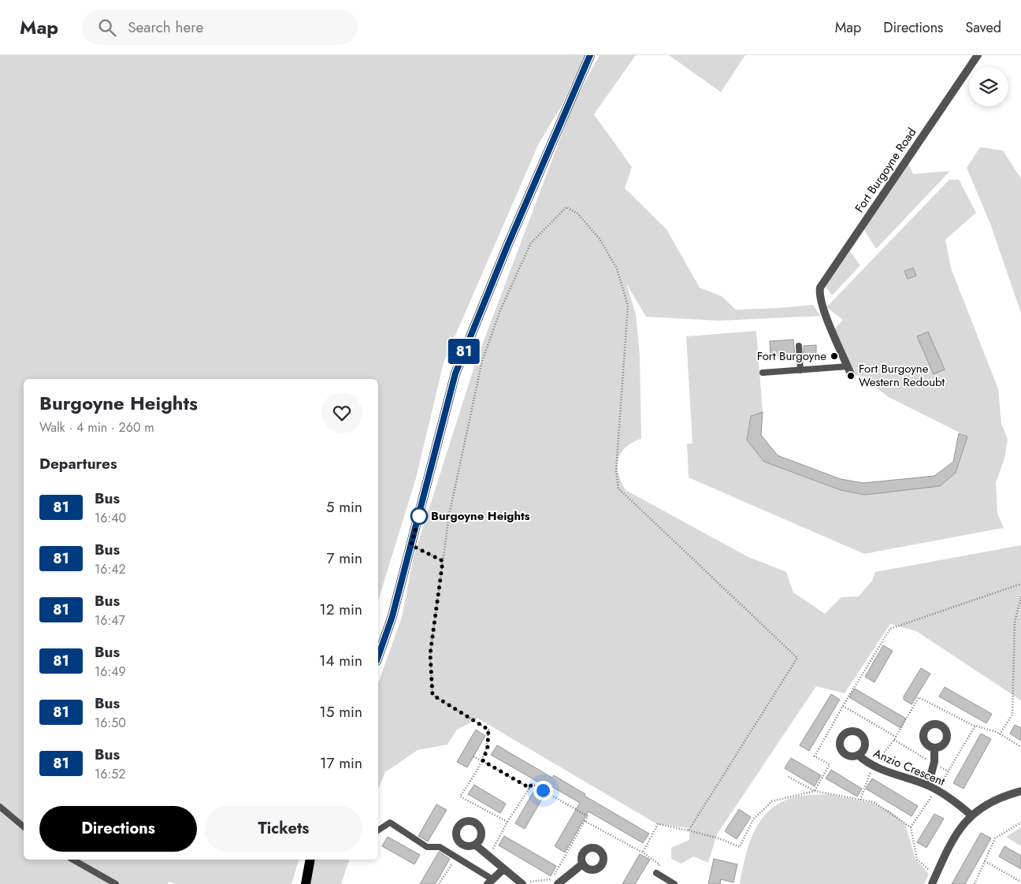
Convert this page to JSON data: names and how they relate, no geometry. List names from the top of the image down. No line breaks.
{"streets":{"street":["Fort Burgoyne Road","Anzio Crescent"]},"places":["Fort Burgoyne","Fort Burgoyne Western Redoubt","Burgoyne Heights"],"lines":["bus line 81"],"page":{"header":"Map","search":"Search here","nav":["Map","Directions","Saved"],"on_map":"81","heading":[["Burgoyne Heights","Walk · 4 min · 260 m"],"Departures"],"list":[{"mark":"81","name":"Bus","note":"16:40","value":"5 min"},{"mark":"81","name":"Bus","note":"16:42","value":"7 min"},{"mark":"81","name":"Bus","note":"16:47","value":"12 min"},{"mark":"81","name":"Bus","note":"16:49","value":"14 min"},{"mark":"81","name":"Bus","note":"16:50","value":"15 min"},{"mark":"81","name":"Bus","note":"16:52","value":"17 min"}],"buttons":["Directions","Tickets"]}}
